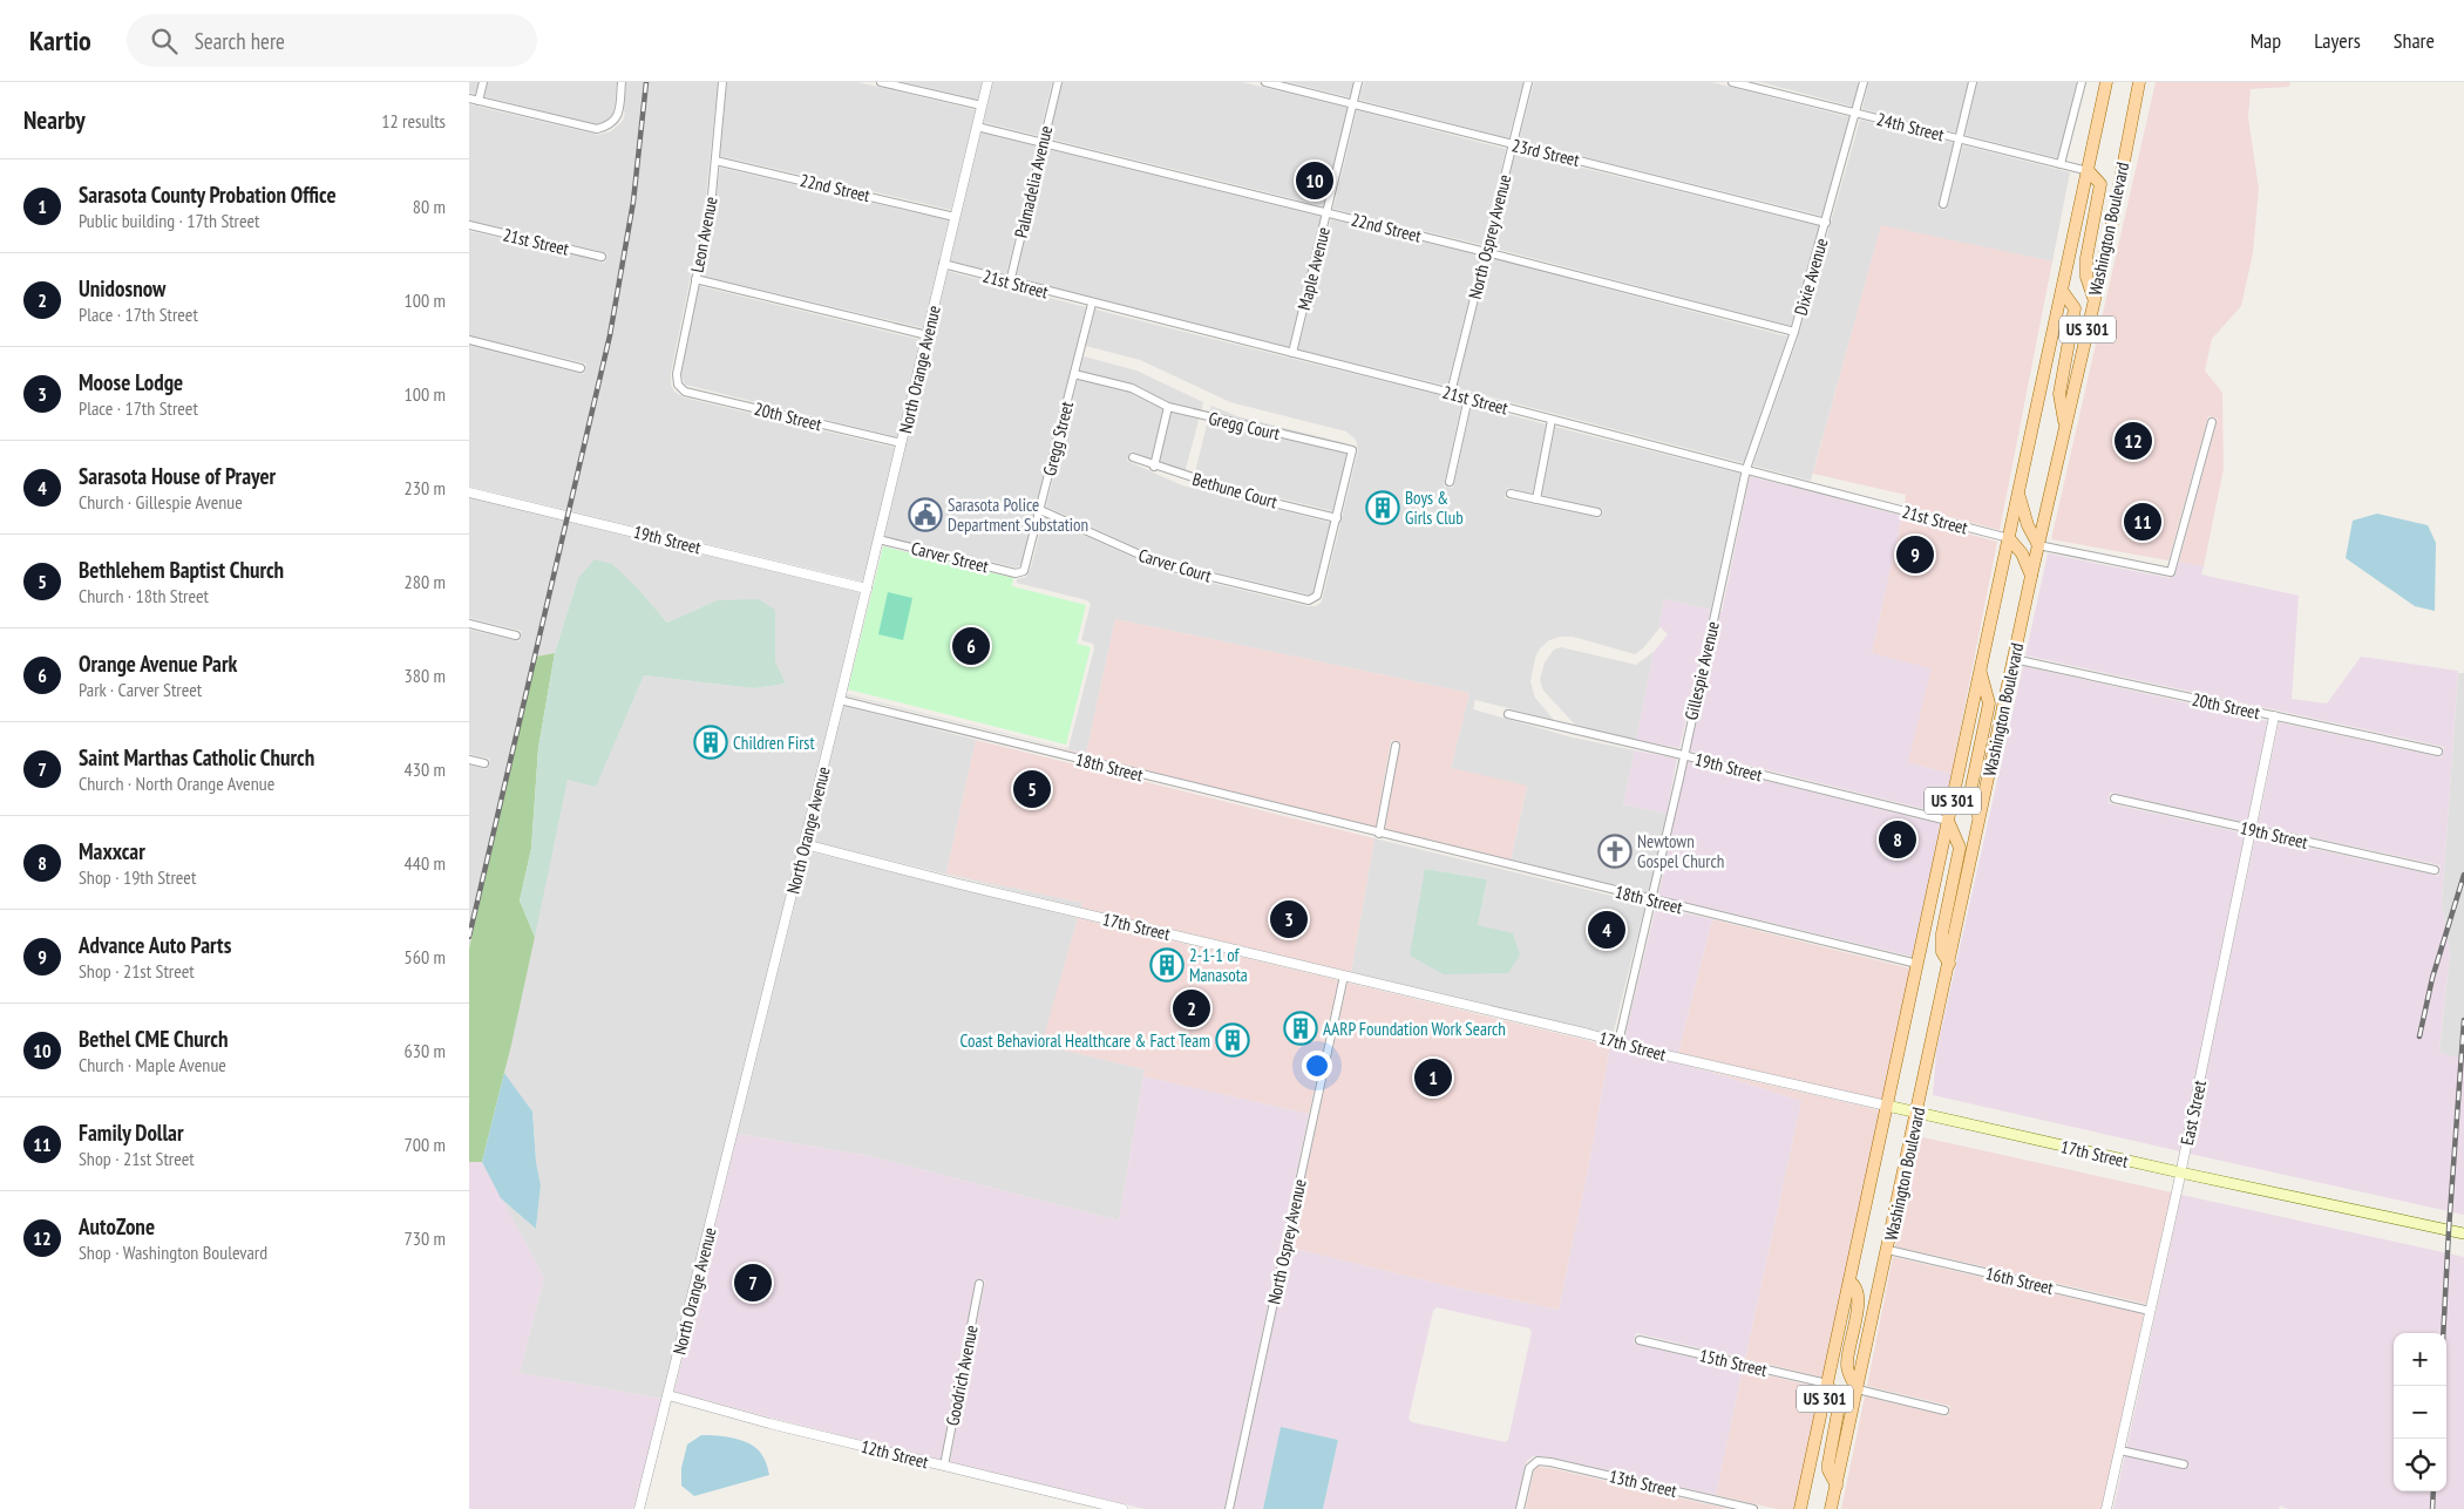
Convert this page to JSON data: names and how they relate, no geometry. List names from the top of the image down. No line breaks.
{"streets":{"main road":["Washington Boulevard","US 301","17th Street"],"street":["24th Street","23rd Street","Palmadelia Avenue","22nd Street","Leon Avenue","North Osprey Avenue","21st Street","Maple Avenue","Dixie Avenue","North Orange Avenue","20th Street","Gregg Court","Gregg Street","Bethune Court","19th Street","Carver Street","Carver Court","Gillespie Avenue","18th Street","East Street","16th Street","15th Street","Goodrich Avenue","12th Street","13th Street"]},"crossings":[["24th Street","Washington Boulevard"],["24th Street","Dixie Avenue"],["23rd Street","North Osprey Avenue"],["23rd Street","Maple Avenue"],["23rd Street","Dixie Avenue"],["Palmadelia Avenue","22nd Street"],["Palmadelia Avenue","21st Street"],["22nd Street","Leon Avenue"],["22nd Street","North Osprey Avenue"],["22nd Street","Maple Avenue"],["22nd Street","Dixie Avenue"],["22nd Street","North Orange Avenue"],["Washington Boulevard","21st Street"],["Washington Boulevard","20th Street"],["Washington Boulevard","19th Street"],["Washington Boulevard","18th Street"],["Washington Boulevard","17th Street"],["Washington Boulevard","16th Street"],["Washington Boulevard","15th Street"],["Leon Avenue","20th Street"],["North Osprey Avenue","21st Street"],["North Osprey Avenue","17th Street"],["21st Street","Maple Avenue"],["21st Street","Dixie Avenue"],["21st Street","North Orange Avenue"],["21st Street","Gregg Street"],["21st Street","Gillespie Avenue"],["Dixie Avenue","Gillespie Avenue"],["North Orange Avenue","20th Street"],["North Orange Avenue","19th Street"],["North Orange Avenue","Carver Street"],["North Orange Avenue","18th Street"],["North Orange Avenue","17th Street"],["North Orange Avenue","12th Street"],["20th Street","East Street"],["Gregg Court","Gregg Street"],["Gregg Court","Bethune Court"],["Gregg Court","Carver Court"],["Gregg Street","Carver Street"],["Gregg Street","Carver Court"],["Bethune Court","Carver Court"],["19th Street","Gillespie Avenue"],["19th Street","East Street"],["Gillespie Avenue","18th Street"],["Gillespie Avenue","17th Street"],["17th Street","East Street"],["East Street","16th Street"],["Goodrich Avenue","12th Street"]],"places":{"building":["Boys & Girls Club","Children First","2-1-1 of Manasota","AARP Foundation Work Search","Coast Behavioral Healthcare & Fact Team"],"public building":["Sarasota Police Department Substation"],"church":["Newtown Gospel Church"]},"page":{"header":"Kartio","search":"Search here","nav":["Map","Layers","Share"],"heading":["Nearby","12 results"],"list":[{"mark":"1","name":"Sarasota County Probation Office","note":"Public building · 17th Street","value":"80 m"},{"mark":"2","name":"Unidosnow","note":"Place · 17th Street","value":"100 m"},{"mark":"3","name":"Moose Lodge","note":"Place · 17th Street","value":"100 m"},{"mark":"4","name":"Sarasota House of Prayer","note":"Church · Gillespie Avenue","value":"230 m"},{"mark":"5","name":"Bethlehem Baptist Church","note":"Church · 18th Street","value":"280 m"},{"mark":"6","name":"Orange Avenue Park","note":"Park · Carver Street","value":"380 m"},{"mark":"7","name":"Saint Marthas Catholic Church","note":"Church · North Orange Avenue","value":"430 m"},{"mark":"8","name":"Maxxcar","note":"Shop · 19th Street","value":"440 m"},{"mark":"9","name":"Advance Auto Parts","note":"Shop · 21st Street","value":"560 m"},{"mark":"10","name":"Bethel CME Church","note":"Church · Maple Avenue","value":"630 m"},{"mark":"11","name":"Family Dollar","note":"Shop · 21st Street","value":"700 m"},{"mark":"12","name":"AutoZone","note":"Shop · Washington Boulevard","value":"730 m"}],"pins":["10","12","11","9","6","5","8","3","4","2","1","7"],"map_buttons":["+","−"]}}
